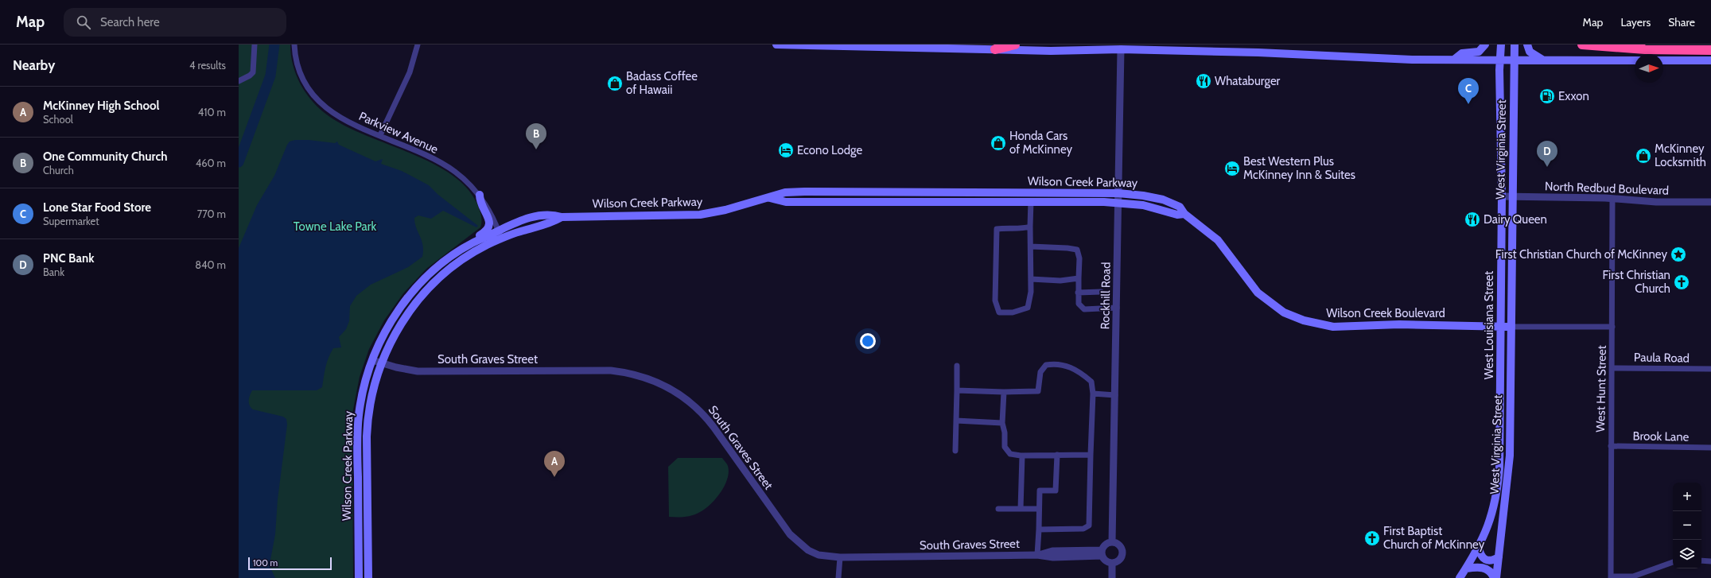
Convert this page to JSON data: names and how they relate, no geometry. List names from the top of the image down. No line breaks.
{"streets":{"main road":["West Virginia Street","Wilson Creek Parkway","Wilson Creek Boulevard","West Louisiana Street"],"street":["Parkview Avenue","North Redbud Boulevard","Rockhill Road","Paula Road","South Graves Street","West Hunt Street","Brook Lane"]},"crossings":[["Parkview Avenue","Wilson Creek Parkway"],["West Virginia Street","North Redbud Boulevard"],["West Virginia Street","Wilson Creek Boulevard"],["Wilson Creek Parkway","Rockhill Road"],["Wilson Creek Parkway","Wilson Creek Boulevard"],["Wilson Creek Parkway","South Graves Street"],["North Redbud Boulevard","West Louisiana Street"],["North Redbud Boulevard","West Hunt Street"],["Rockhill Road","South Graves Street"],["Wilson Creek Boulevard","West Louisiana Street"],["Wilson Creek Boulevard","West Hunt Street"],["Paula Road","West Hunt Street"],["West Hunt Street","Brook Lane"]],"parks":["Towne Lake Park"],"places":{"restaurant":["Whataburger","Dairy Queen"],"shop":["Badass Coffee of Hawaii","Honda Cars of McKinney","McKinney Locksmith"],"fuel station":["Exxon"],"hotel":["Econo Lodge","Best Western Plus McKinney Inn & Suites"],"place":["First Christian Church of McKinney"],"church":["First Christian Church","First Baptist Church of McKinney"]},"scale_bar":"100 m","north":"right","page":{"header":"Map","search":"Search here","nav":["Map","Layers","Share"],"heading":["Nearby","4 results"],"pins":["C","B","D","A"],"list":[{"mark":"A","name":"McKinney High School","note":"School","value":"410 m"},{"mark":"B","name":"One Community Church","note":"Church","value":"460 m"},{"mark":"C","name":"Lone Star Food Store","note":"Supermarket","value":"770 m"},{"mark":"D","name":"PNC Bank","note":"Bank","value":"840 m"}],"map_buttons":["+","−"],"scale":"100 m"}}
